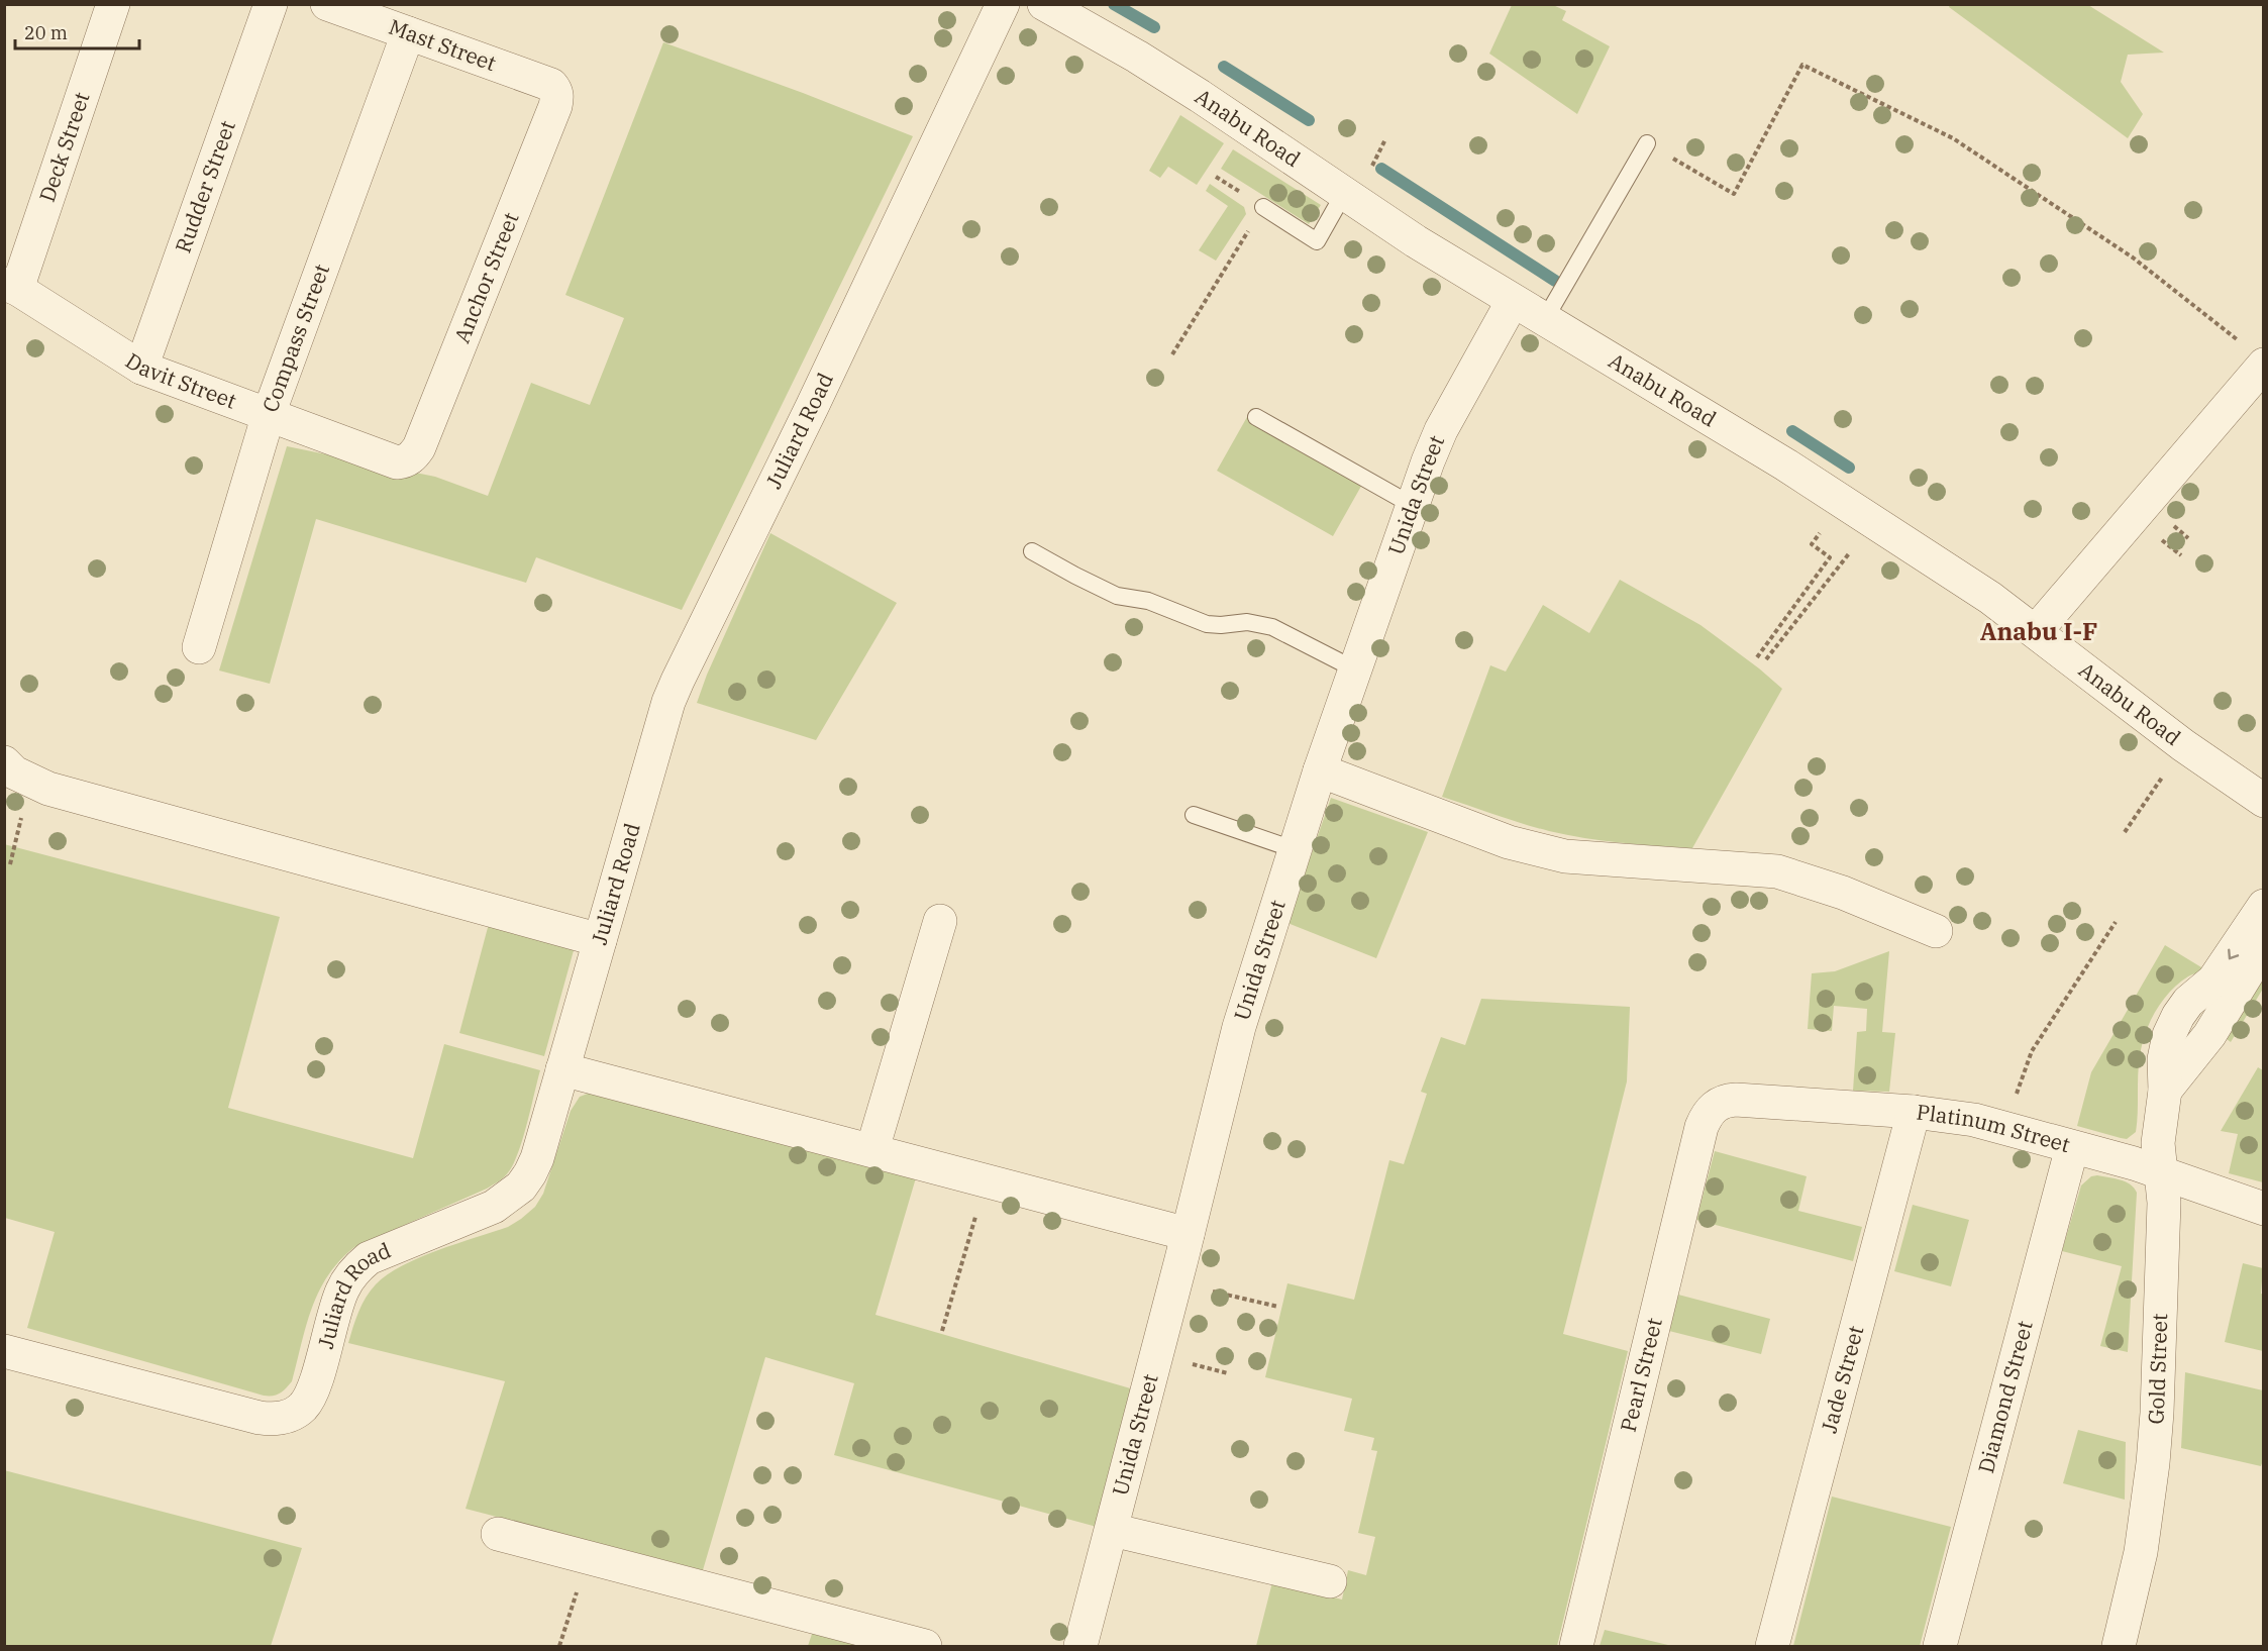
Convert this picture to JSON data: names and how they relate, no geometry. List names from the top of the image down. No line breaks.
{"streets":{"street":["Mast Street","Anabu Road","Deck Street","Rudder Street","Anchor Street","Compass Street","Davit Street","Juliard Road","Unida Street","Platinum Street","Gold Street","Pearl Street","Jade Street","Diamond Street"]},"crossings":[["Mast Street","Anchor Street"],["Mast Street","Compass Street"],["Anabu Road","Unida Street"],["Deck Street","Davit Street"],["Rudder Street","Davit Street"],["Anchor Street","Davit Street"],["Compass Street","Davit Street"],["Platinum Street","Gold Street"],["Platinum Street","Pearl Street"],["Platinum Street","Jade Street"],["Platinum Street","Diamond Street"]],"districts":["Anabu I-F"],"scale_bar":"20 m"}
